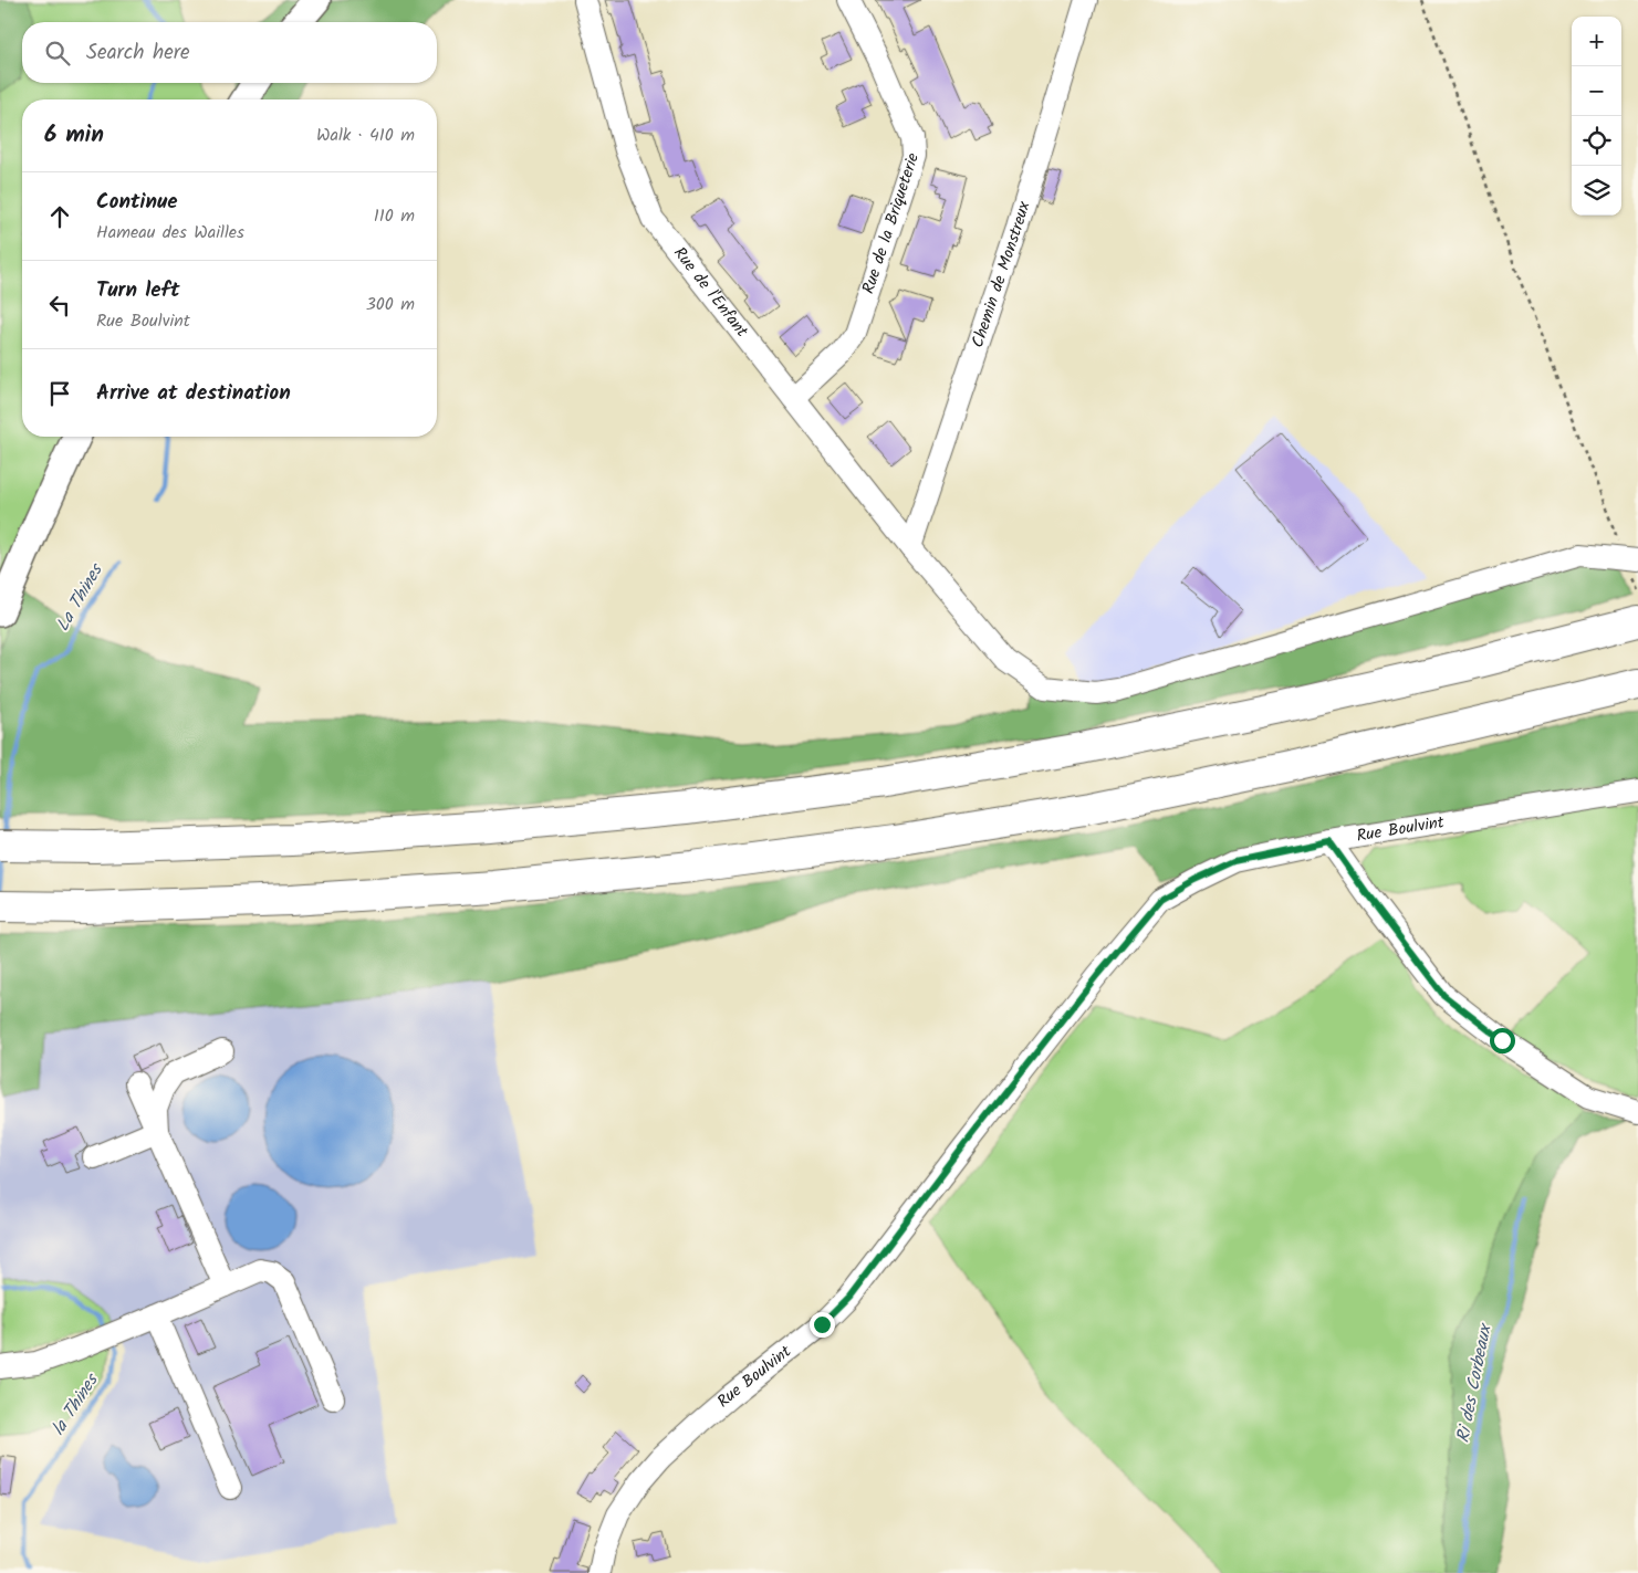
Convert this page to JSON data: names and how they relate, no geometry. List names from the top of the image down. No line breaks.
{"streets":{"street":["Rue de la Briqueterie","Chemin de Monstreux","Rue de l'Enfant","Rue Boulvint"]},"crossings":[["Rue de la Briqueterie","Rue de l'Enfant"],["Chemin de Monstreux","Rue de l'Enfant"]],"water":["La Thines","Ri des Corbeaux","la Thines"],"page":{"map_buttons":["+","−"],"search":"Search here","heading":["6 min","Walk · 410 m"],"list":[["Continue","Hameau des Wailles","110 m"],["Turn left","Rue Boulvint","300 m"],"Arrive at destination"]}}
